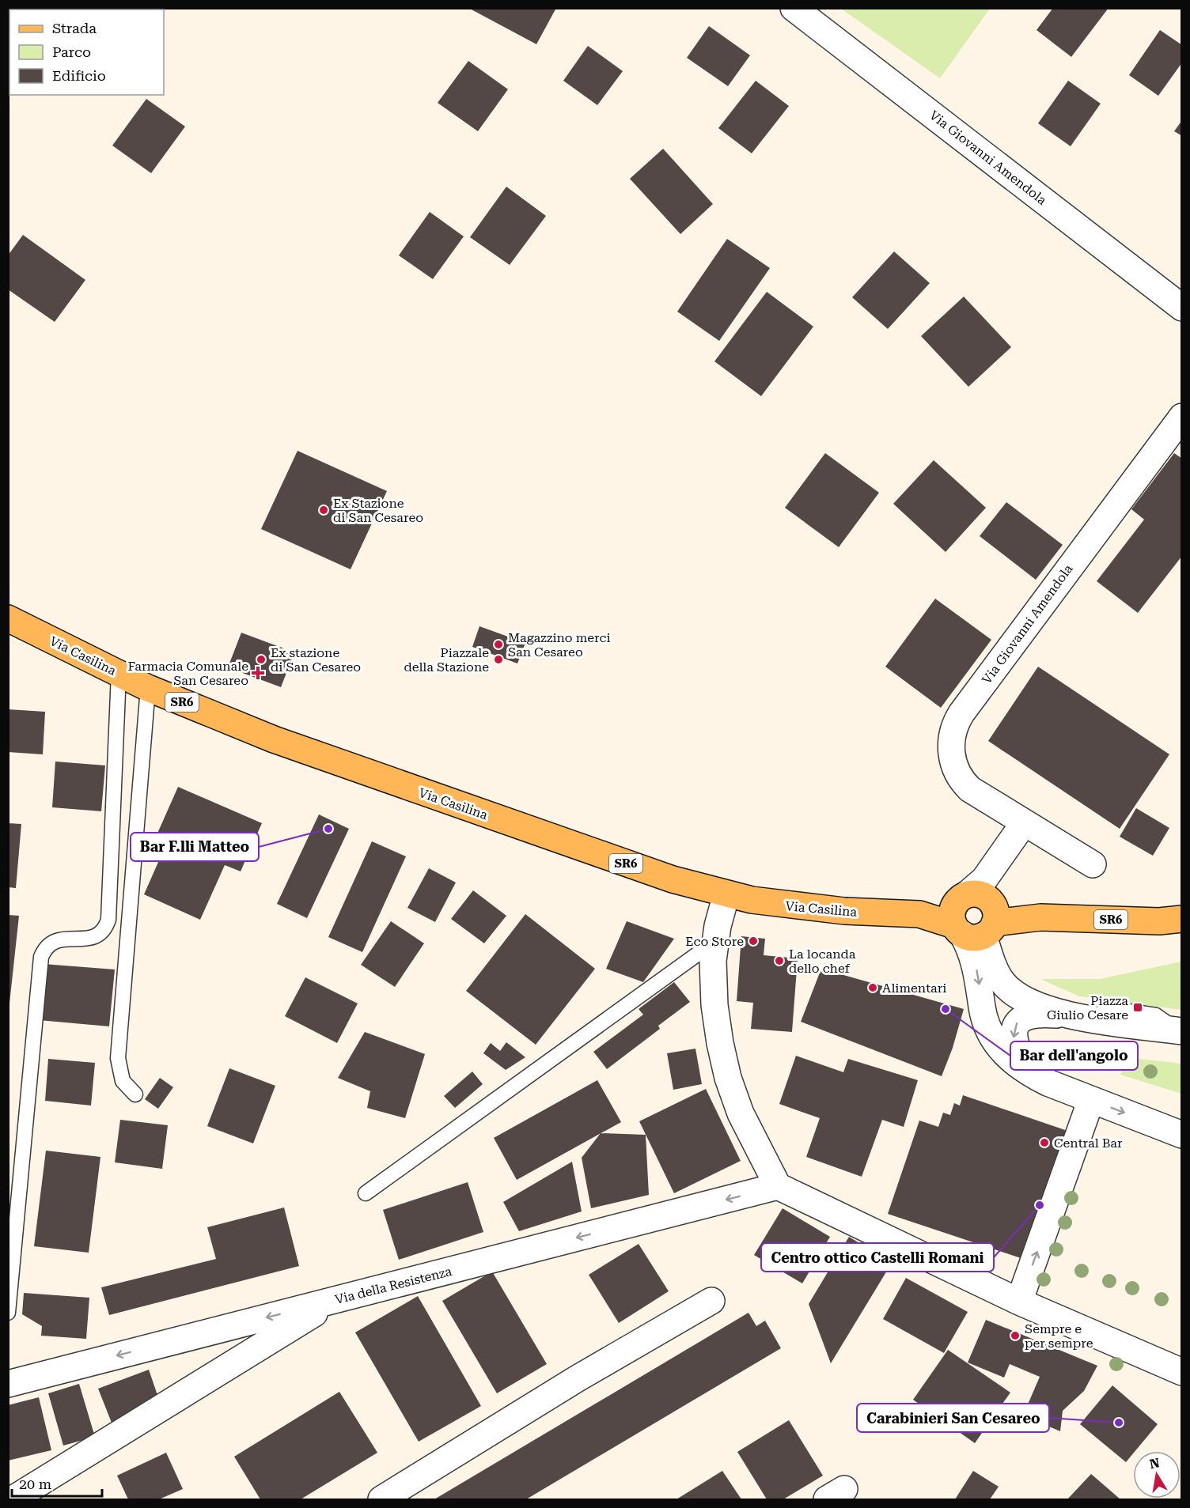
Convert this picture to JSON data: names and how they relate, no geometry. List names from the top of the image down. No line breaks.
{"streets":{"main road":["Via Casilina","SR6"],"street":["Via Giovanni Amendola","Via della Resistenza"]},"crossings":[["Via Casilina","SR6"]],"places":{"other":["Ex Stazione di San Cesareo","Magazzino merci San Cesareo","Ex stazione di San Cesareo","Piazzale della Stazione","Bar F.lli Matteo","Eco Store","La locanda dello chef","Alimentari","Bar dell'angolo","Central Bar","Centro ottico Castelli Romani","Sempre e per sempre","Carabinieri San Cesareo"],"health":["Farmacia Comunale San Cesareo"],"transit":["Piazza Giulio Cesare"]},"legend":["Strada","Parco","Edificio"],"scale_bar":"20 m","north":"top"}
